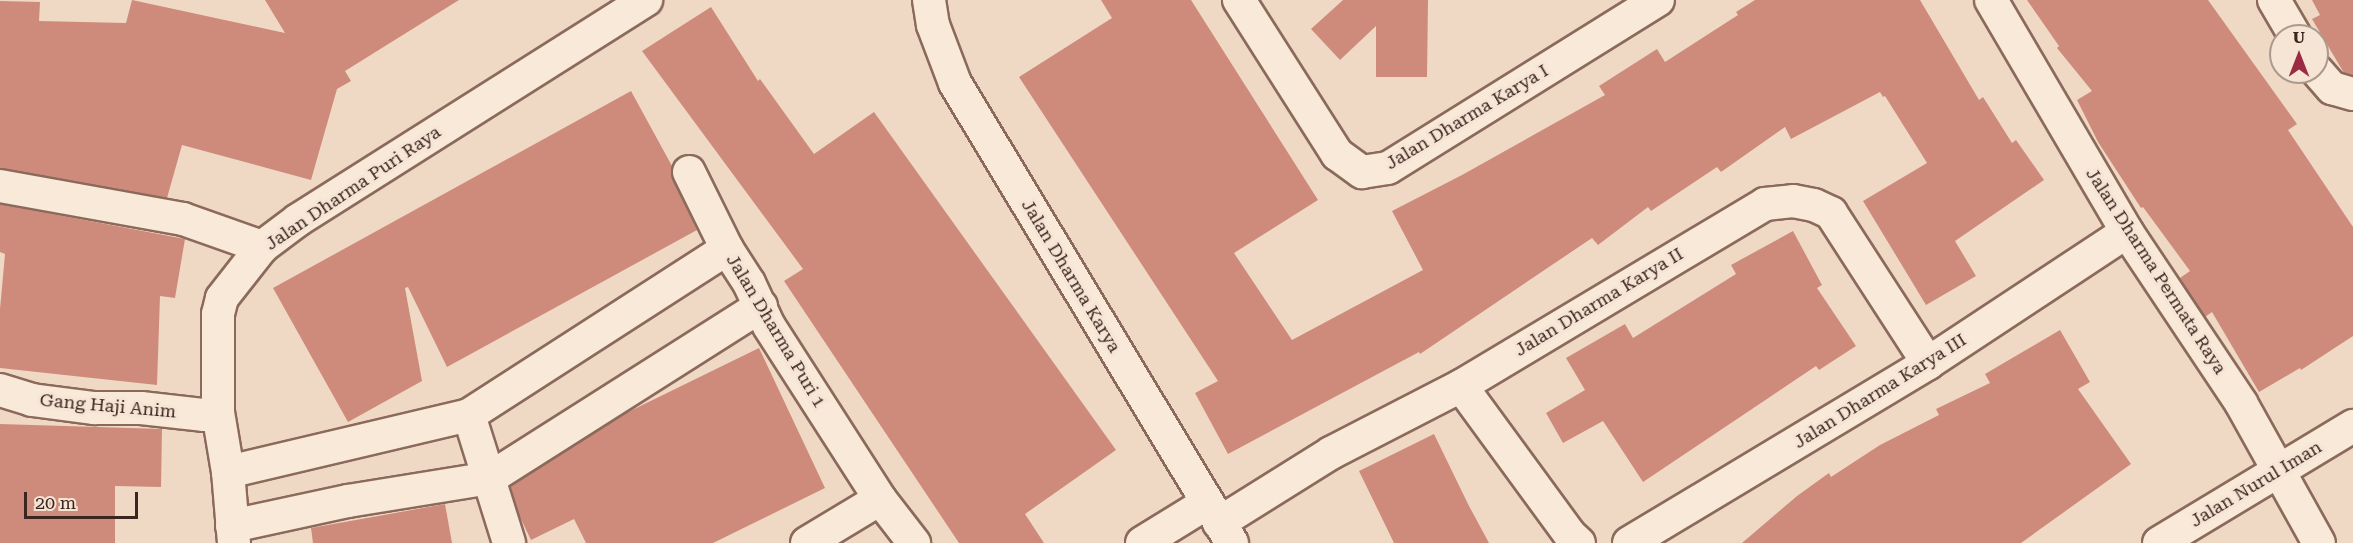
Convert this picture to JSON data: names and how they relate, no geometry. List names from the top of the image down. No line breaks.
{"streets":{"street":["Jalan Dharma Karya I","Jalan Dharma Puri Raya","Jalan Dharma Permata Raya","Jalan Dharma Karya","Jalan Dharma Karya II","Jalan Dharma Puri 1","Jalan Dharma Karya III","Gang Haji Anim","Jalan Nurul Iman"]},"crossings":[["Jalan Dharma Puri Raya","Gang Haji Anim"],["Jalan Dharma Permata Raya","Jalan Dharma Karya III"],["Jalan Dharma Permata Raya","Jalan Nurul Iman"],["Jalan Dharma Karya","Jalan Dharma Karya II"],["Jalan Dharma Karya II","Jalan Dharma Karya III"]],"scale_bar":"20 m","north":"top"}
